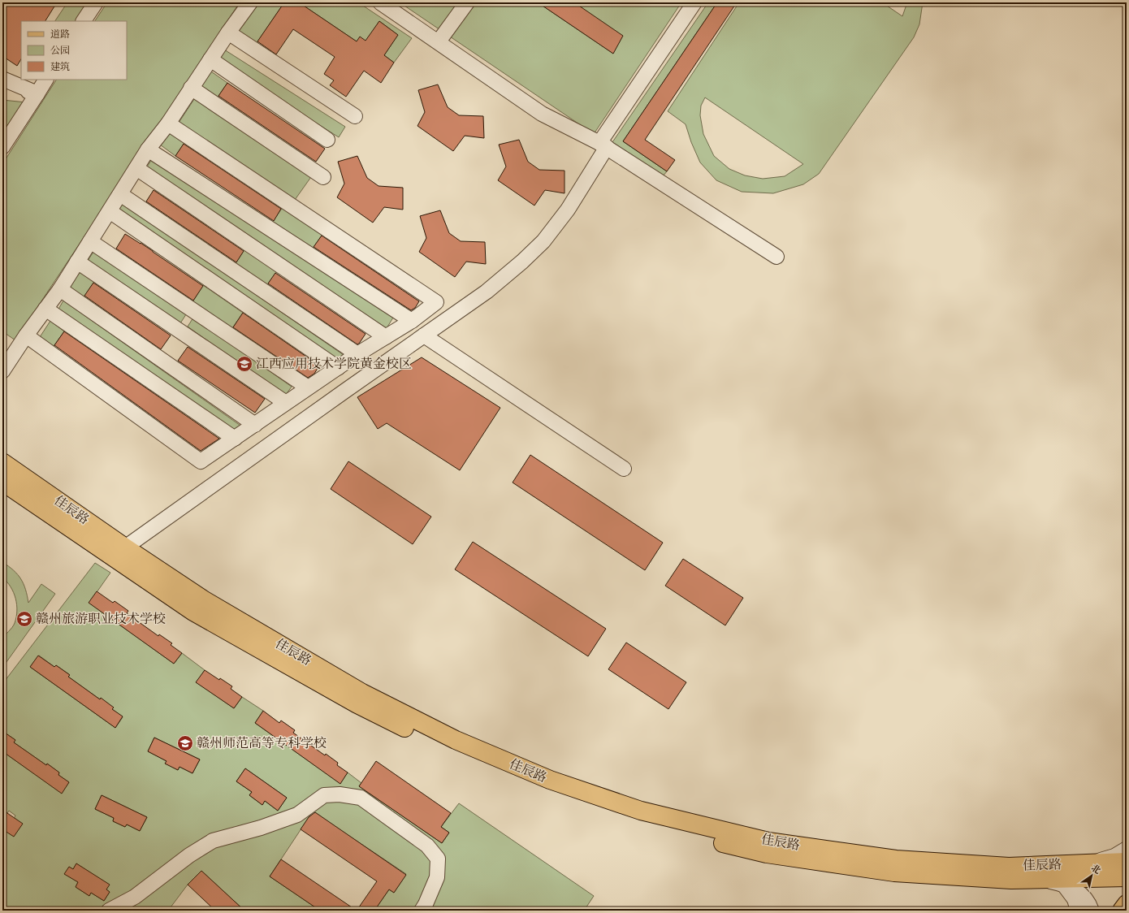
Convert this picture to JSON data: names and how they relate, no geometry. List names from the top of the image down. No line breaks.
{"streets":{"main road":["佳辰路"]},"places":{"school or university":["江西应用技术学院黄金校区","赣州旅游职业技术学校","赣州师范高等专科学校"]},"legend":["道路","公园","建筑"],"north":"top right"}
